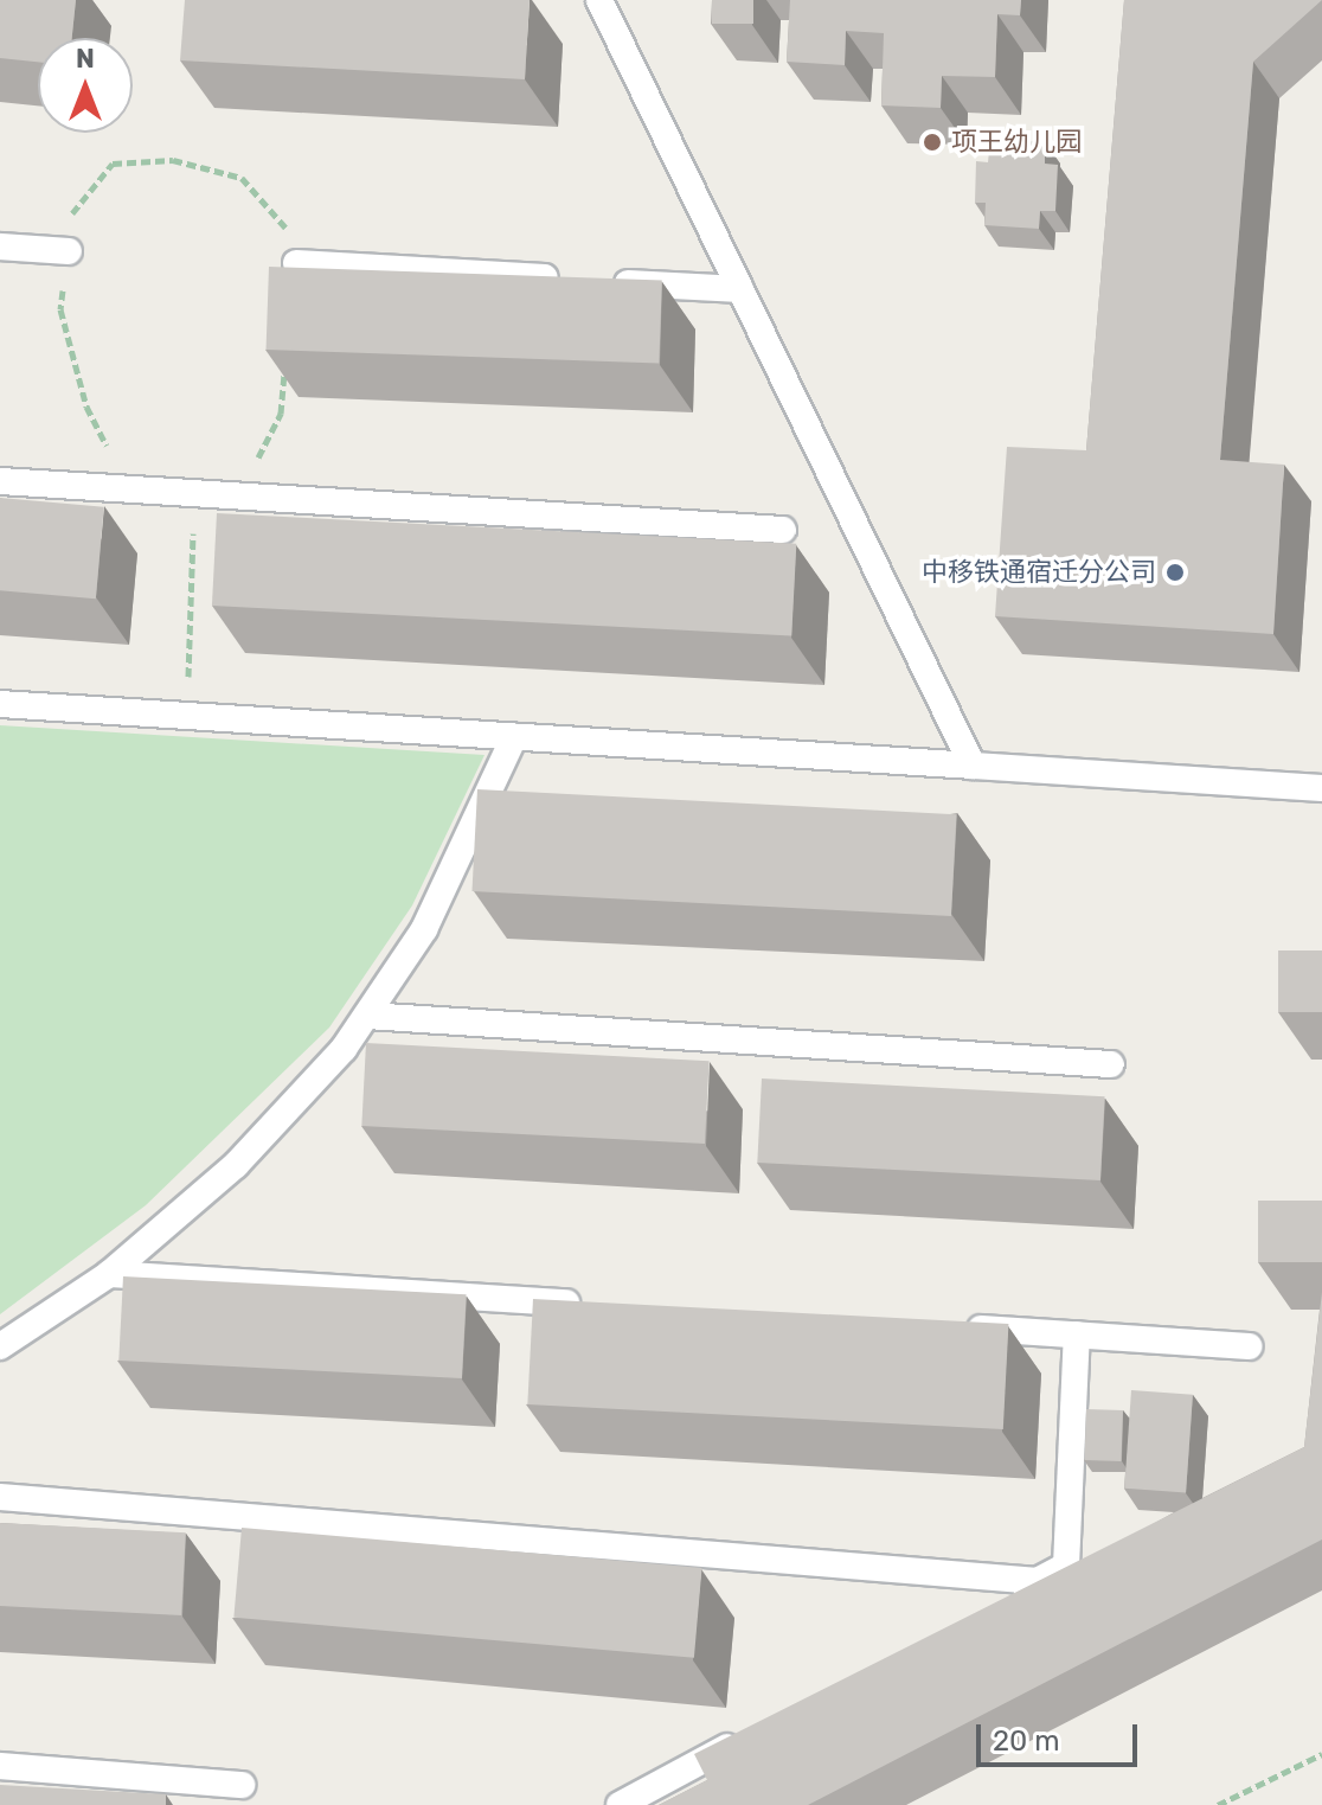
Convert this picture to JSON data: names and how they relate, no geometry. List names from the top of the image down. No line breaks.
{"places":["项王幼儿园","中移铁通宿迁分公司"],"scale_bar":"20 m","north":"top"}
